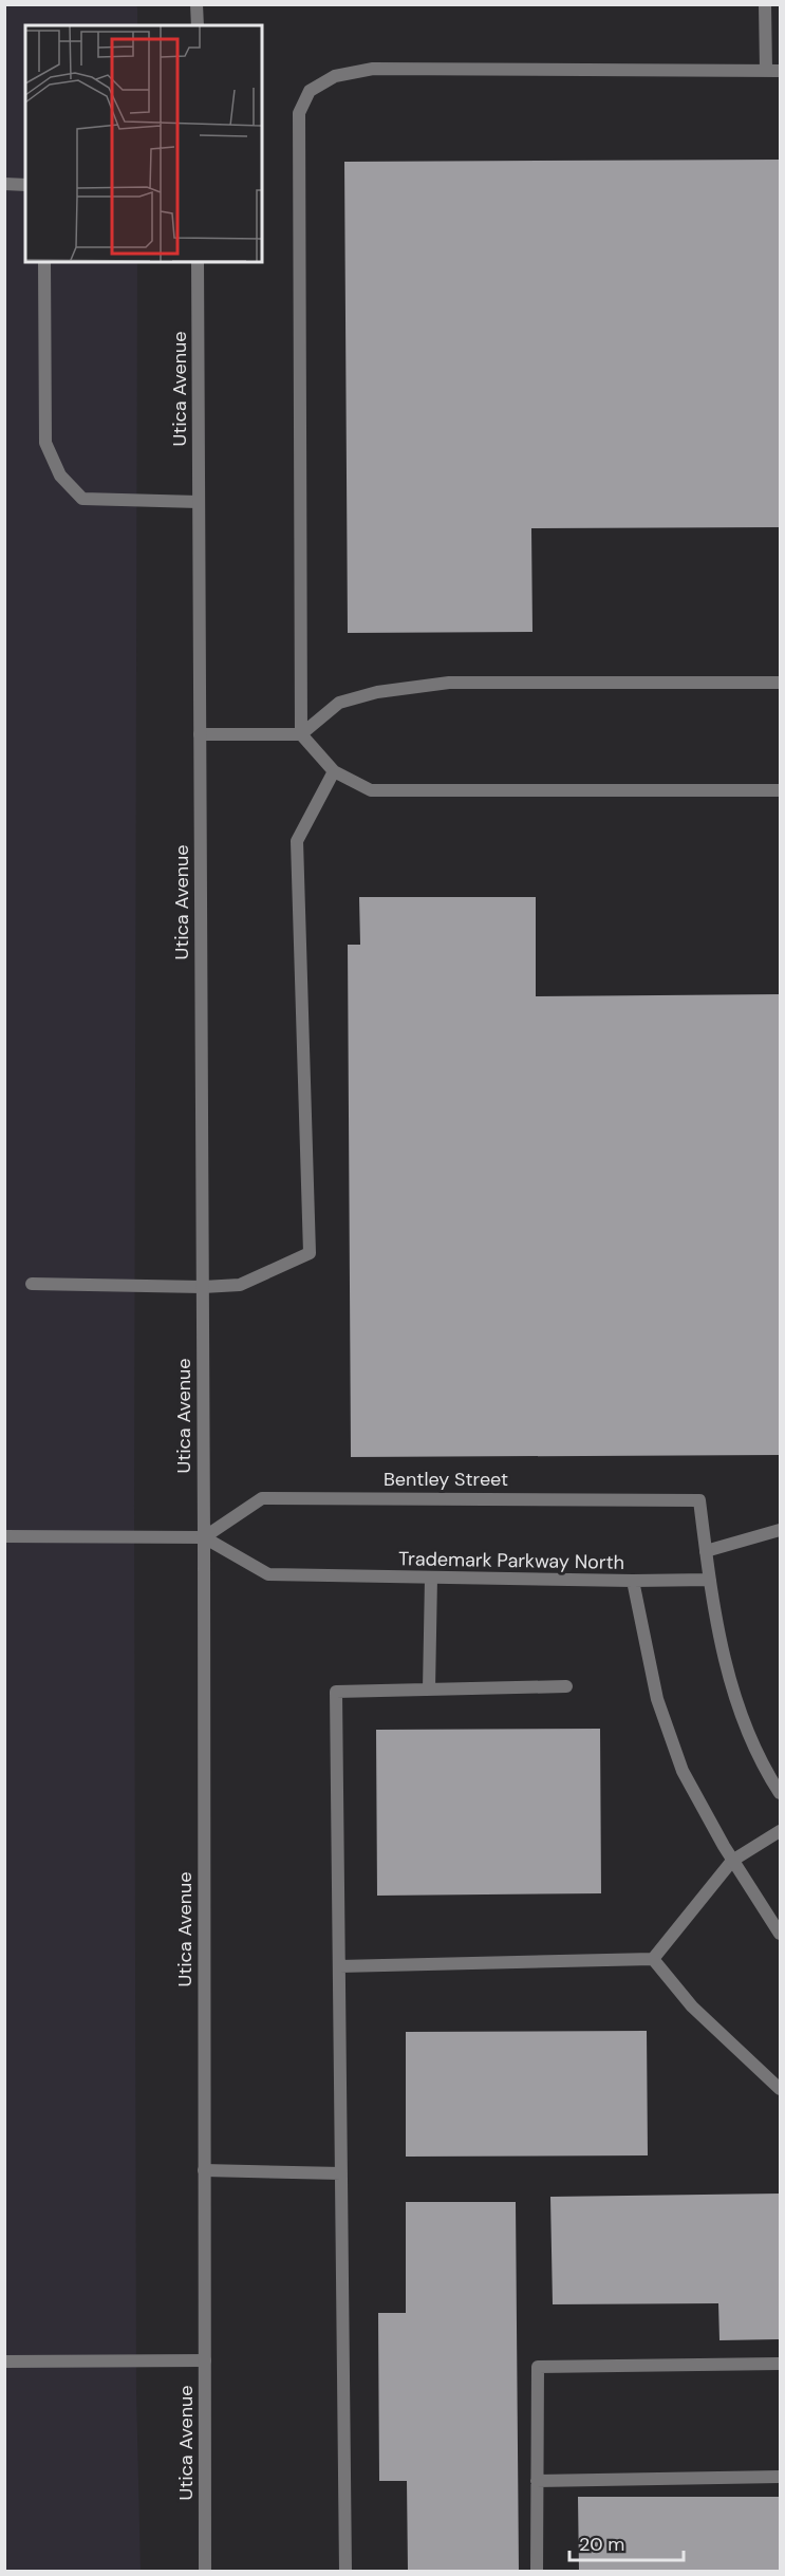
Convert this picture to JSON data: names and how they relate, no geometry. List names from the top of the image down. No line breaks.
{"streets":{"street":["Utica Avenue","Bentley Street","Trademark Parkway North"]},"crossings":[["Utica Avenue","Bentley Street"],["Utica Avenue","Trademark Parkway North"],["Bentley Street","Trademark Parkway North"]],"scale_bar":"20 m"}
